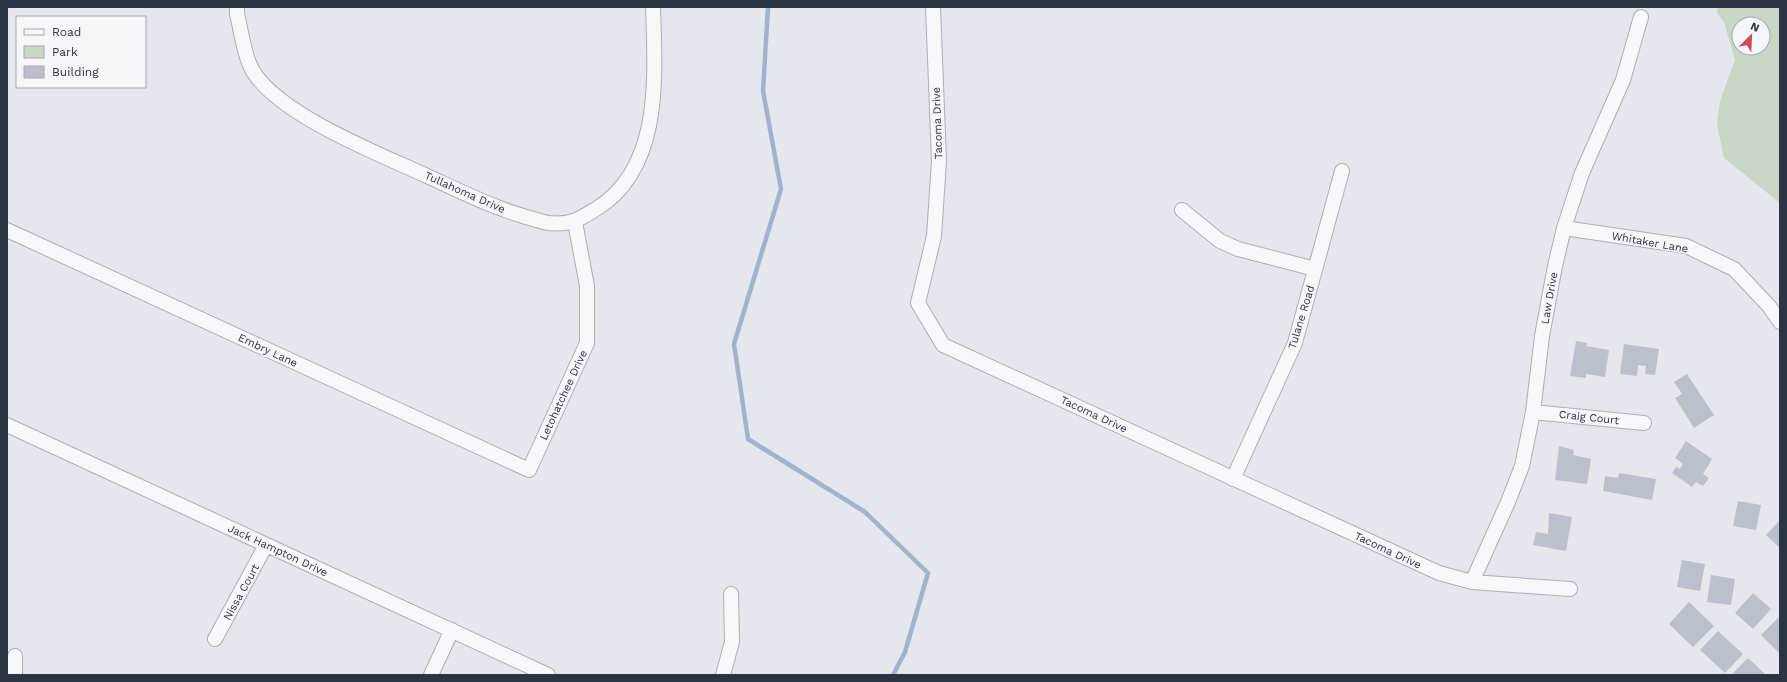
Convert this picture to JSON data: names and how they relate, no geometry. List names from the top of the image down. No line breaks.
{"streets":{"street":["Tacoma Drive","Tullahoma Drive","Whitaker Lane","Law Drive","Tulane Road","Embry Lane","Letohatchee Drive","Craig Court","Jack Hampton Drive","Nissa Court"]},"crossings":[["Tacoma Drive","Law Drive"],["Tacoma Drive","Tulane Road"],["Tullahoma Drive","Letohatchee Drive"],["Whitaker Lane","Law Drive"],["Law Drive","Craig Court"],["Embry Lane","Letohatchee Drive"],["Jack Hampton Drive","Nissa Court"]],"legend":["Road","Park","Building"],"north":"top right"}
